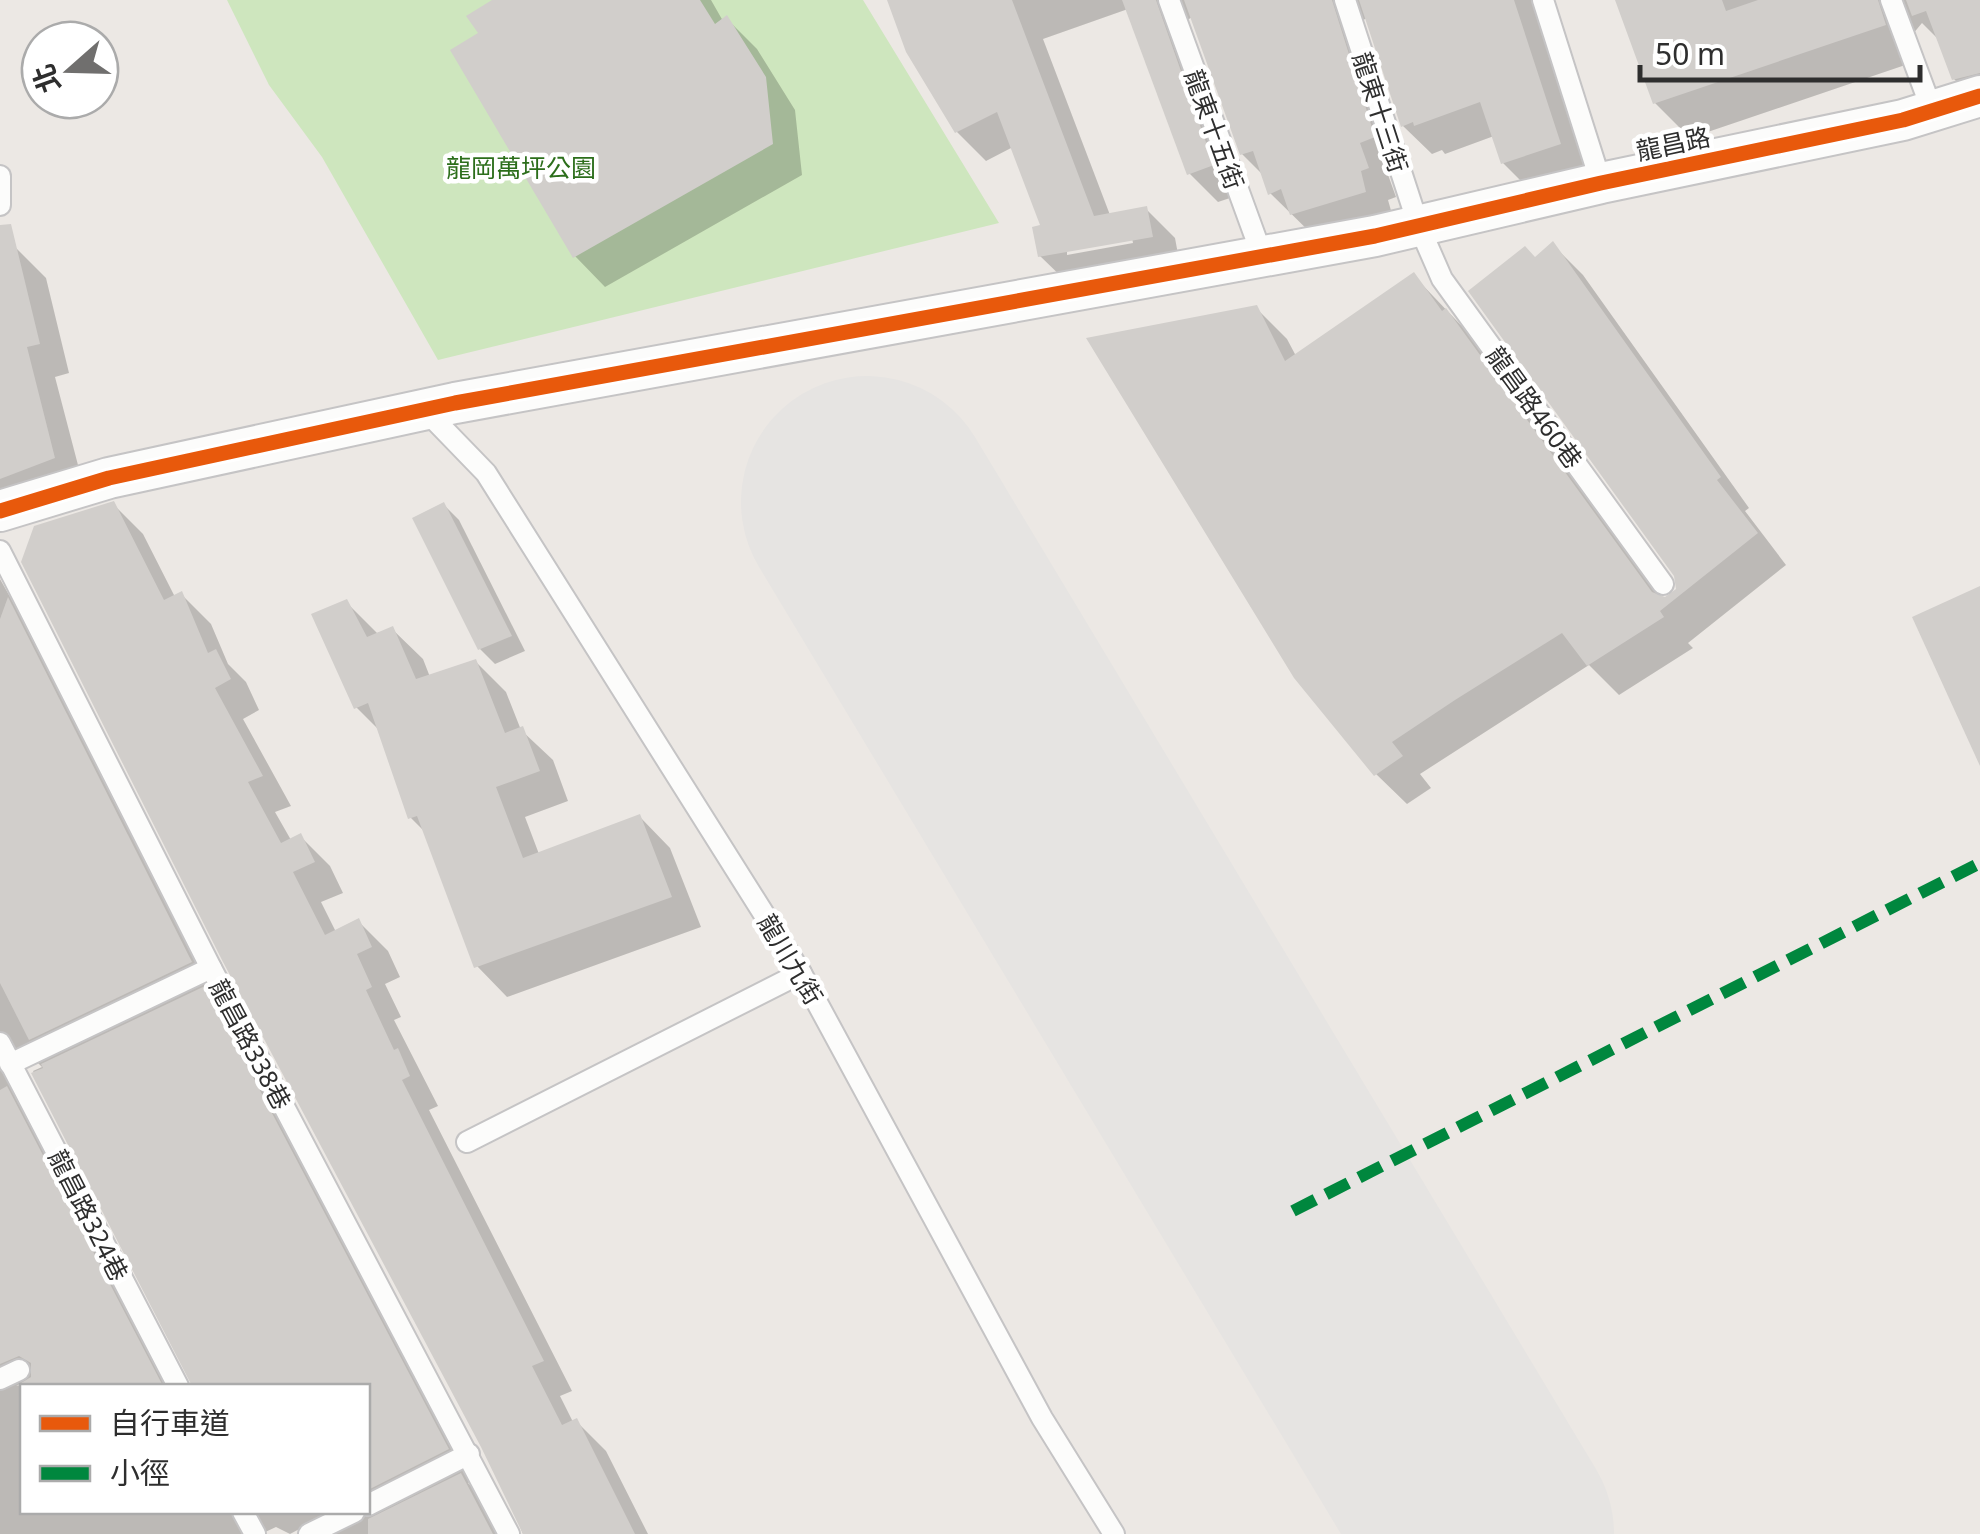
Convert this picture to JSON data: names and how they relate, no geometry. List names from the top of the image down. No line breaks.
{"streets":{"street":["龍昌路"],"lane":["龍東十三街","龍東十五街","龍昌路460巷","龍川九街","龍昌路338巷","龍昌路324巷"]},"crossings":[["龍東十三街","龍昌路"],["龍東十三街","龍昌路460巷"],["龍東十五街","龍昌路"],["龍昌路","龍昌路460巷"],["龍昌路","龍川九街"]],"parks":["龍岡萬坪公園"],"legend":["自行車道","小徑"],"scale_bar":"50 m","north":"left"}
